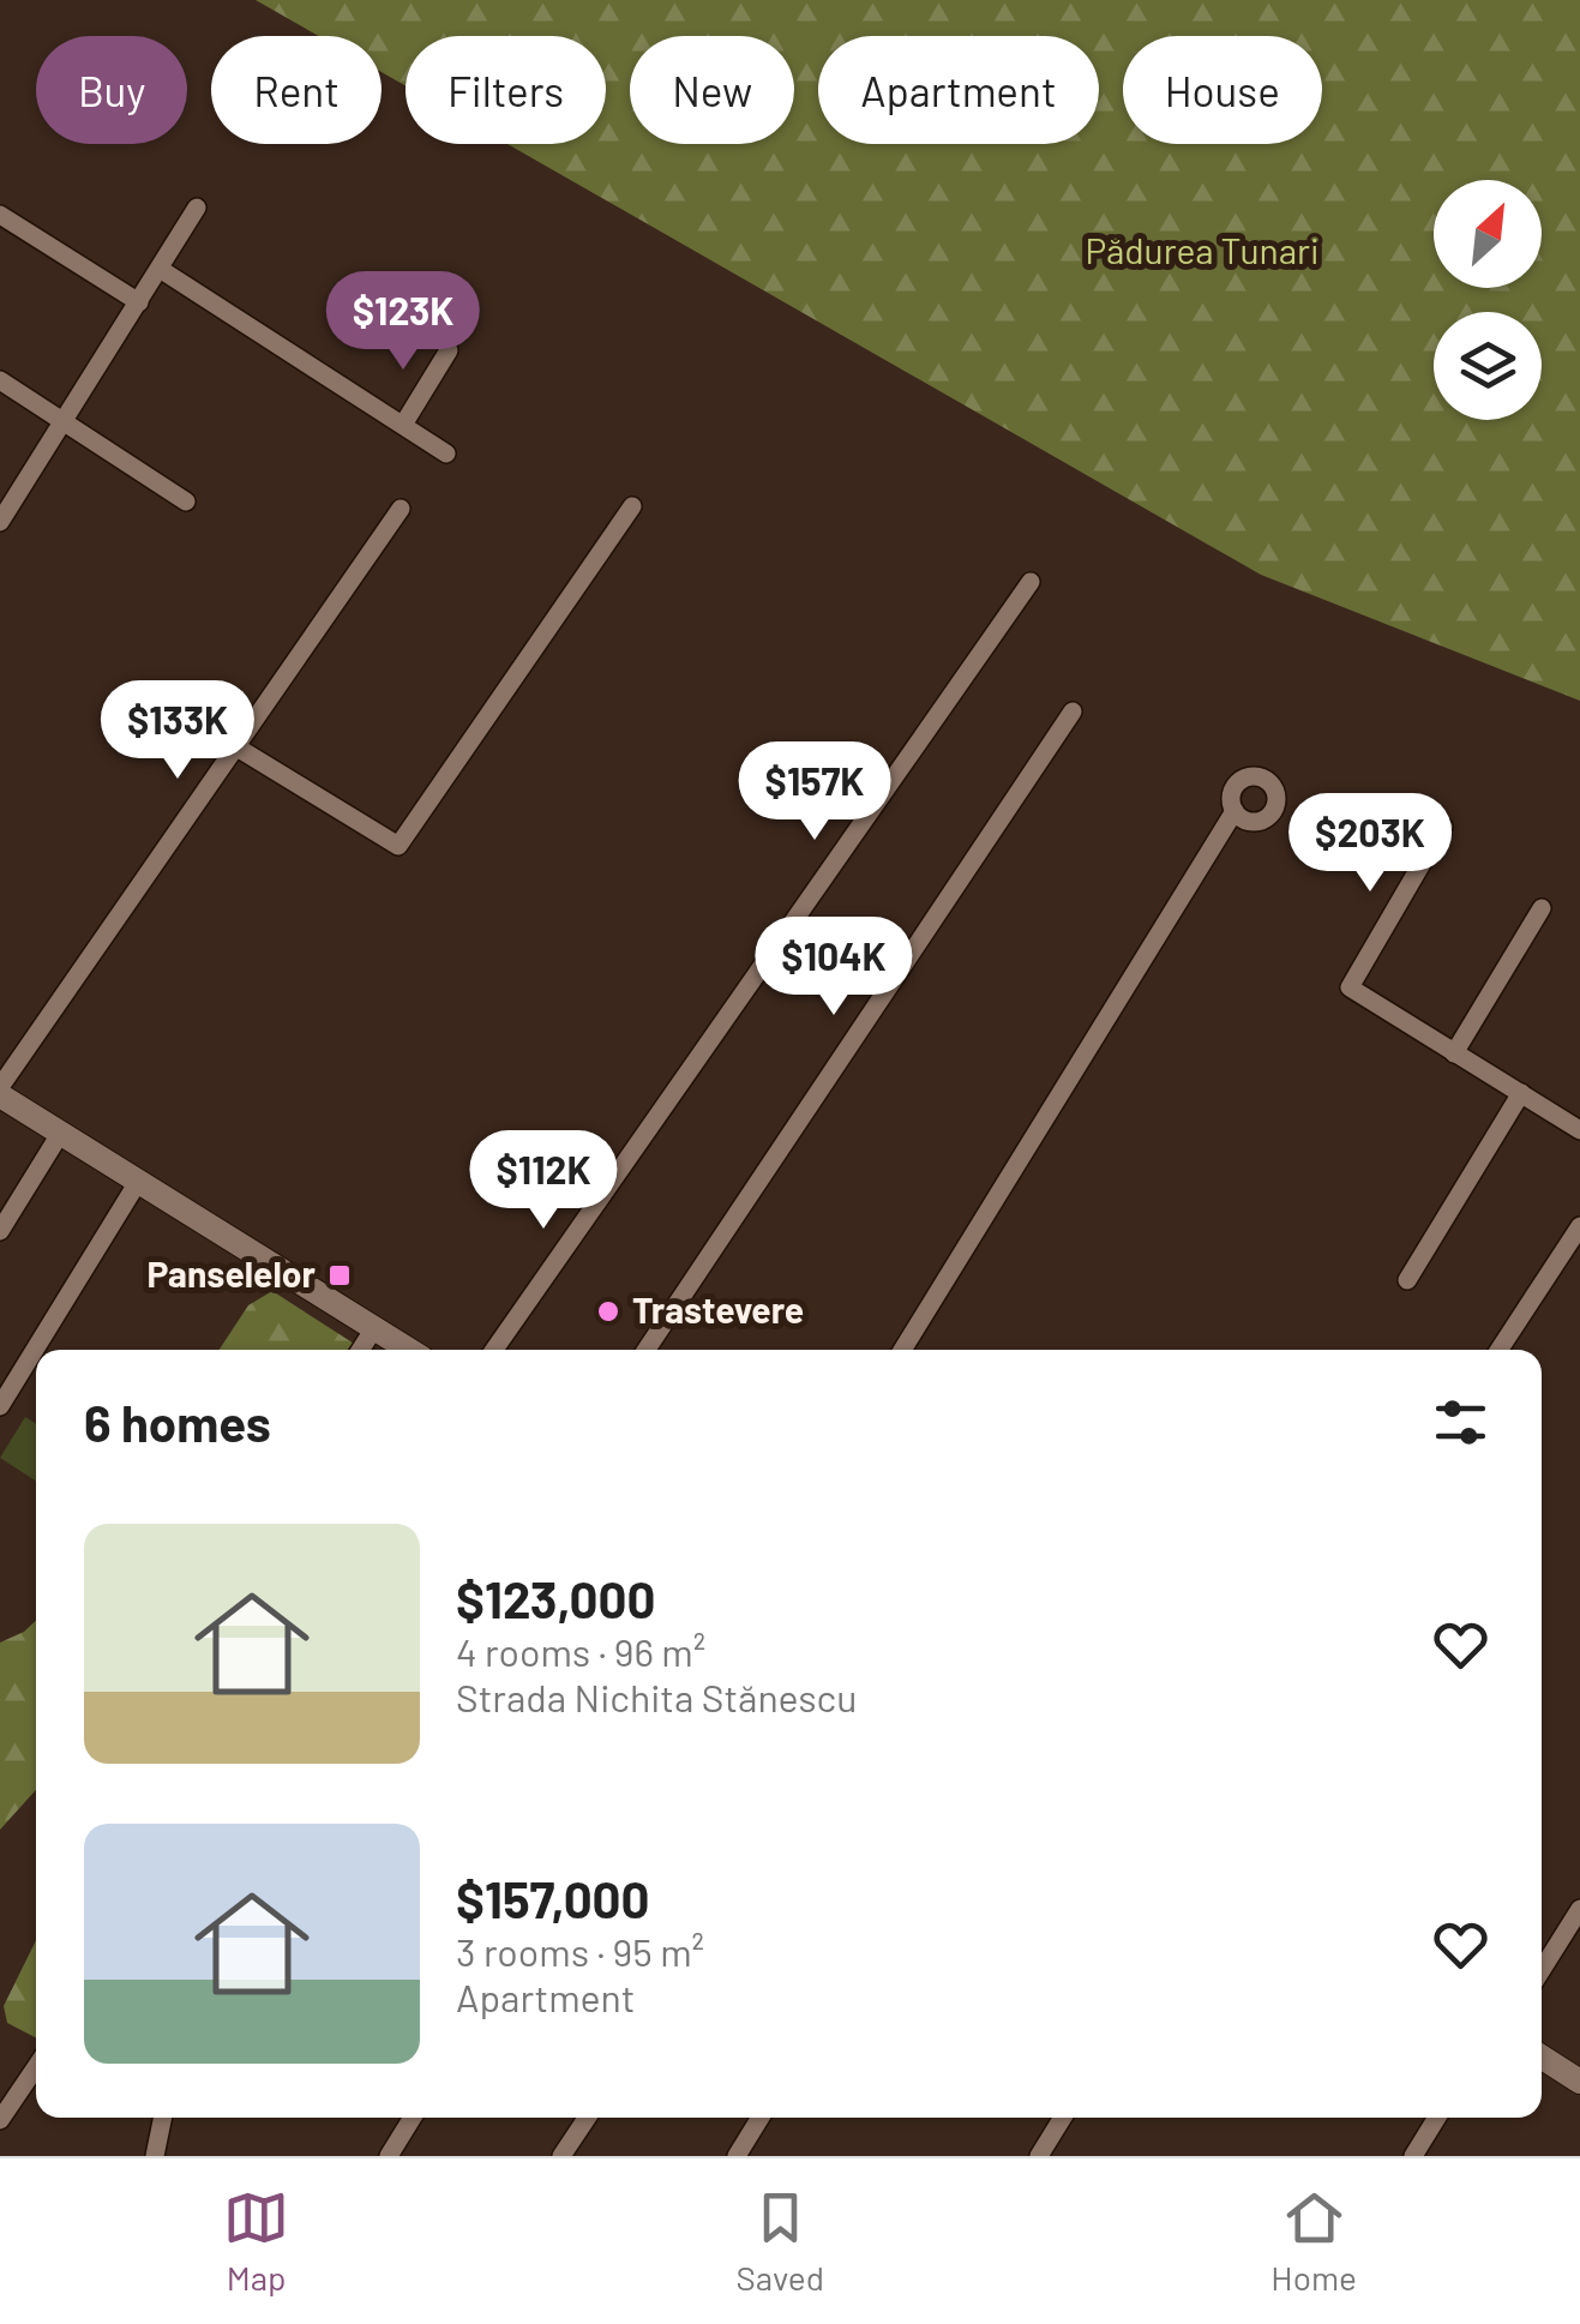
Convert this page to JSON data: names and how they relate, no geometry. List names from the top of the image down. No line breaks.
{"parks":["Pădurea Tunari"],"places":{"transit":["Panselelor"],"other":["Trastevere"]},"north":"top right","page":{"chip":["Buy","Rent","Filters","New","Apartment","House"],"price":["$123K","$133K","$157K","$203K","$104K","$112K"],"heading":"6 homes","list":[{"name":"$123,000","note":"4 rooms · 96 m² · Strada Nichita Stănescu"},{"name":"$157,000","note":"3 rooms · 95 m² · Apartment"}],"tabs":["Map","Saved","Home"]}}
